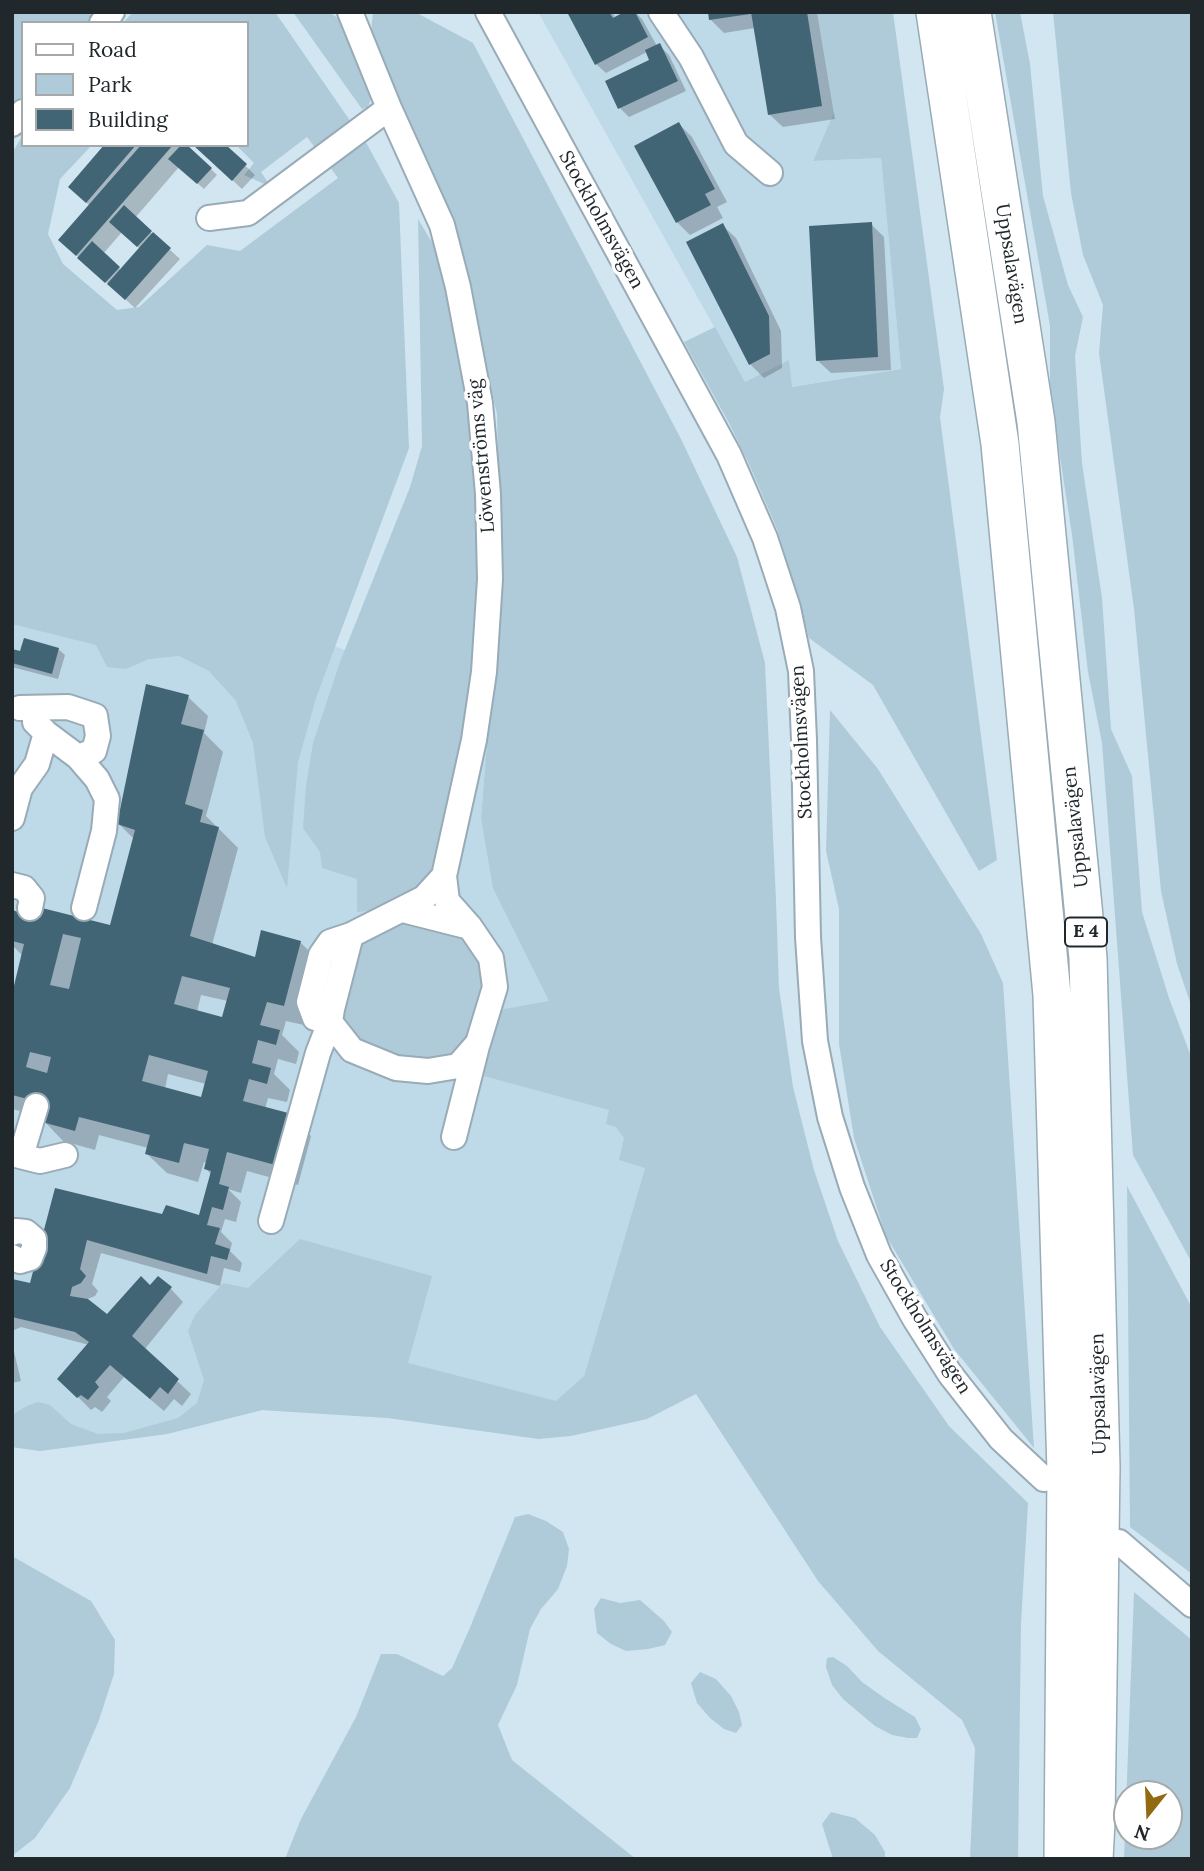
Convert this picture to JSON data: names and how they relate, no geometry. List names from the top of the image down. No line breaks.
{"streets":{"highway":["Uppsalavägen","E 4"],"street":["Stockholmsvägen","Löwenströms väg"]},"legend":["Road","Park","Building"],"north":"bottom"}
